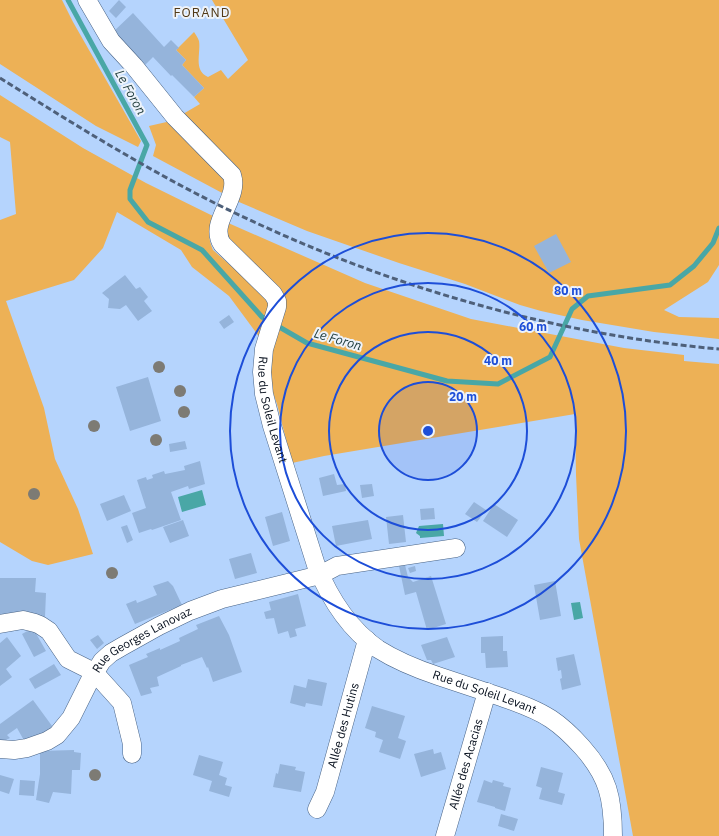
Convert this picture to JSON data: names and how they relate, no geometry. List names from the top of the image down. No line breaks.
{"streets":{"street":["Rue du Soleil Levant","Rue Georges Lanovaz","Allée des Hutins","Allée des Acacias"]},"crossings":[["Rue du Soleil Levant","Rue Georges Lanovaz"],["Rue du Soleil Levant","Allée des Hutins"],["Rue du Soleil Levant","Allée des Acacias"]],"districts":["FORAND"],"water":["Le Foron"],"rings":["80 m","60 m","40 m","20 m"]}
